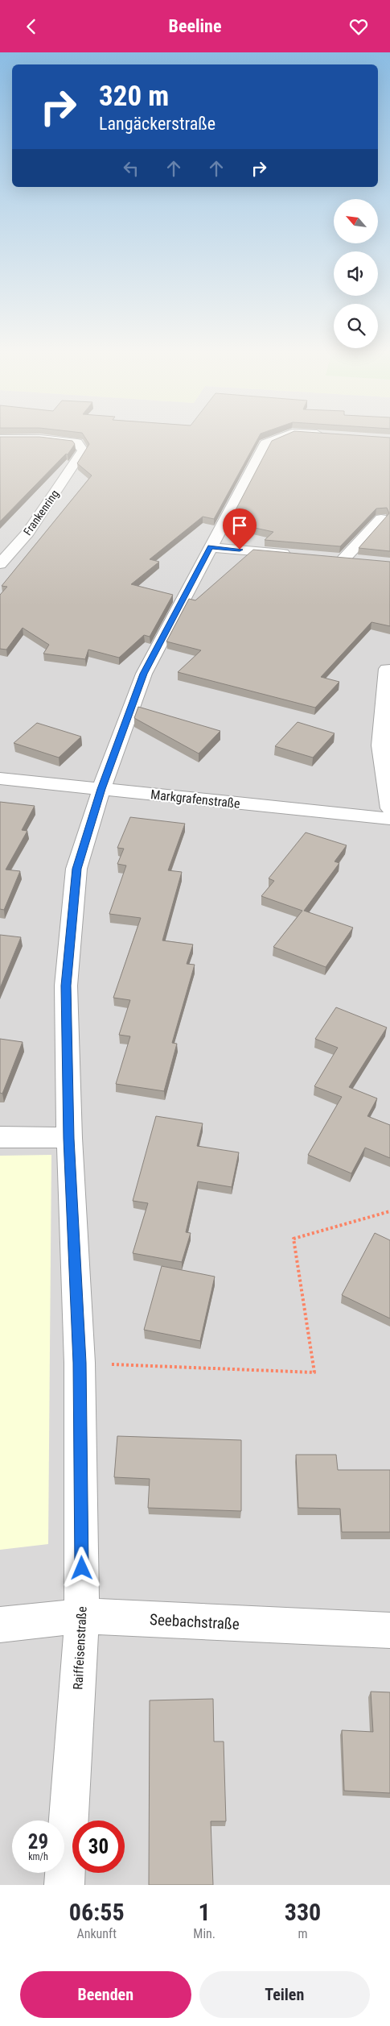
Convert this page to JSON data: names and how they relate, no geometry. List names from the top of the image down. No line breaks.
{"streets":{"street":["Frankenring","Markgrafenstraße","Seebachstraße","Raiffeisenstraße"]},"crossings":[["Markgrafenstraße","Raiffeisenstraße"],["Seebachstraße","Raiffeisenstraße"]],"north":"top left","page":{"header":"Beeline","turn":["320 m","Langäckerstraße"],"speed":"29 km/h","limit":"30","eta":["06:55","Ankunft","1","Min.","330","m"],"buttons":["Beenden","Teilen"]}}
